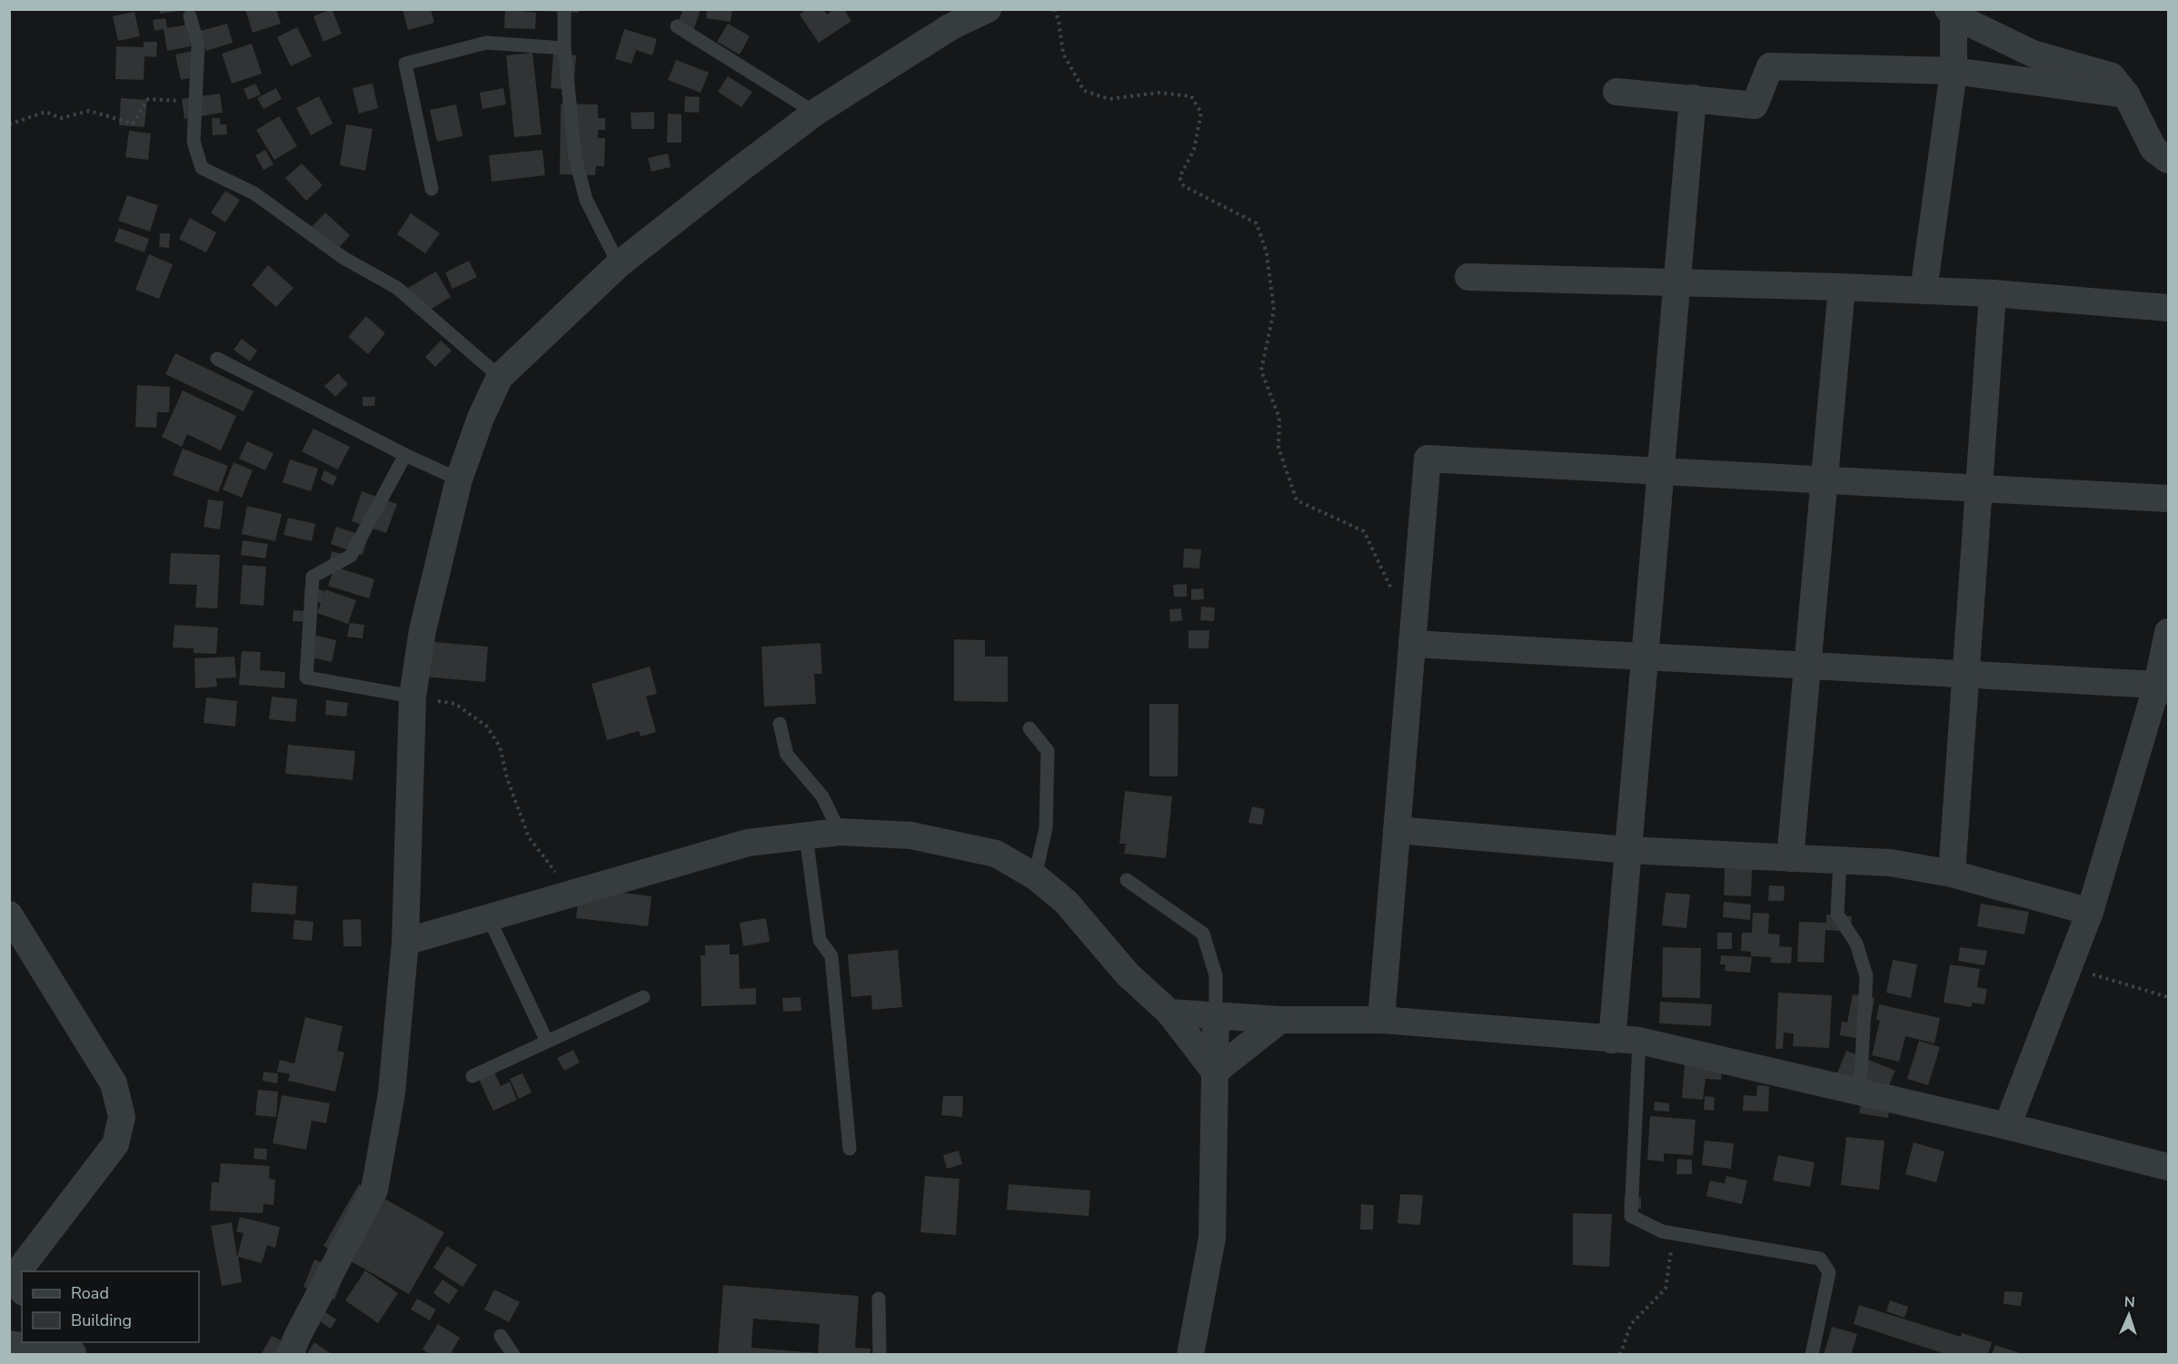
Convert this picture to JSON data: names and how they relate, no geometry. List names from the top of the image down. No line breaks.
{"legend":["Road","Building"],"north":"top"}
